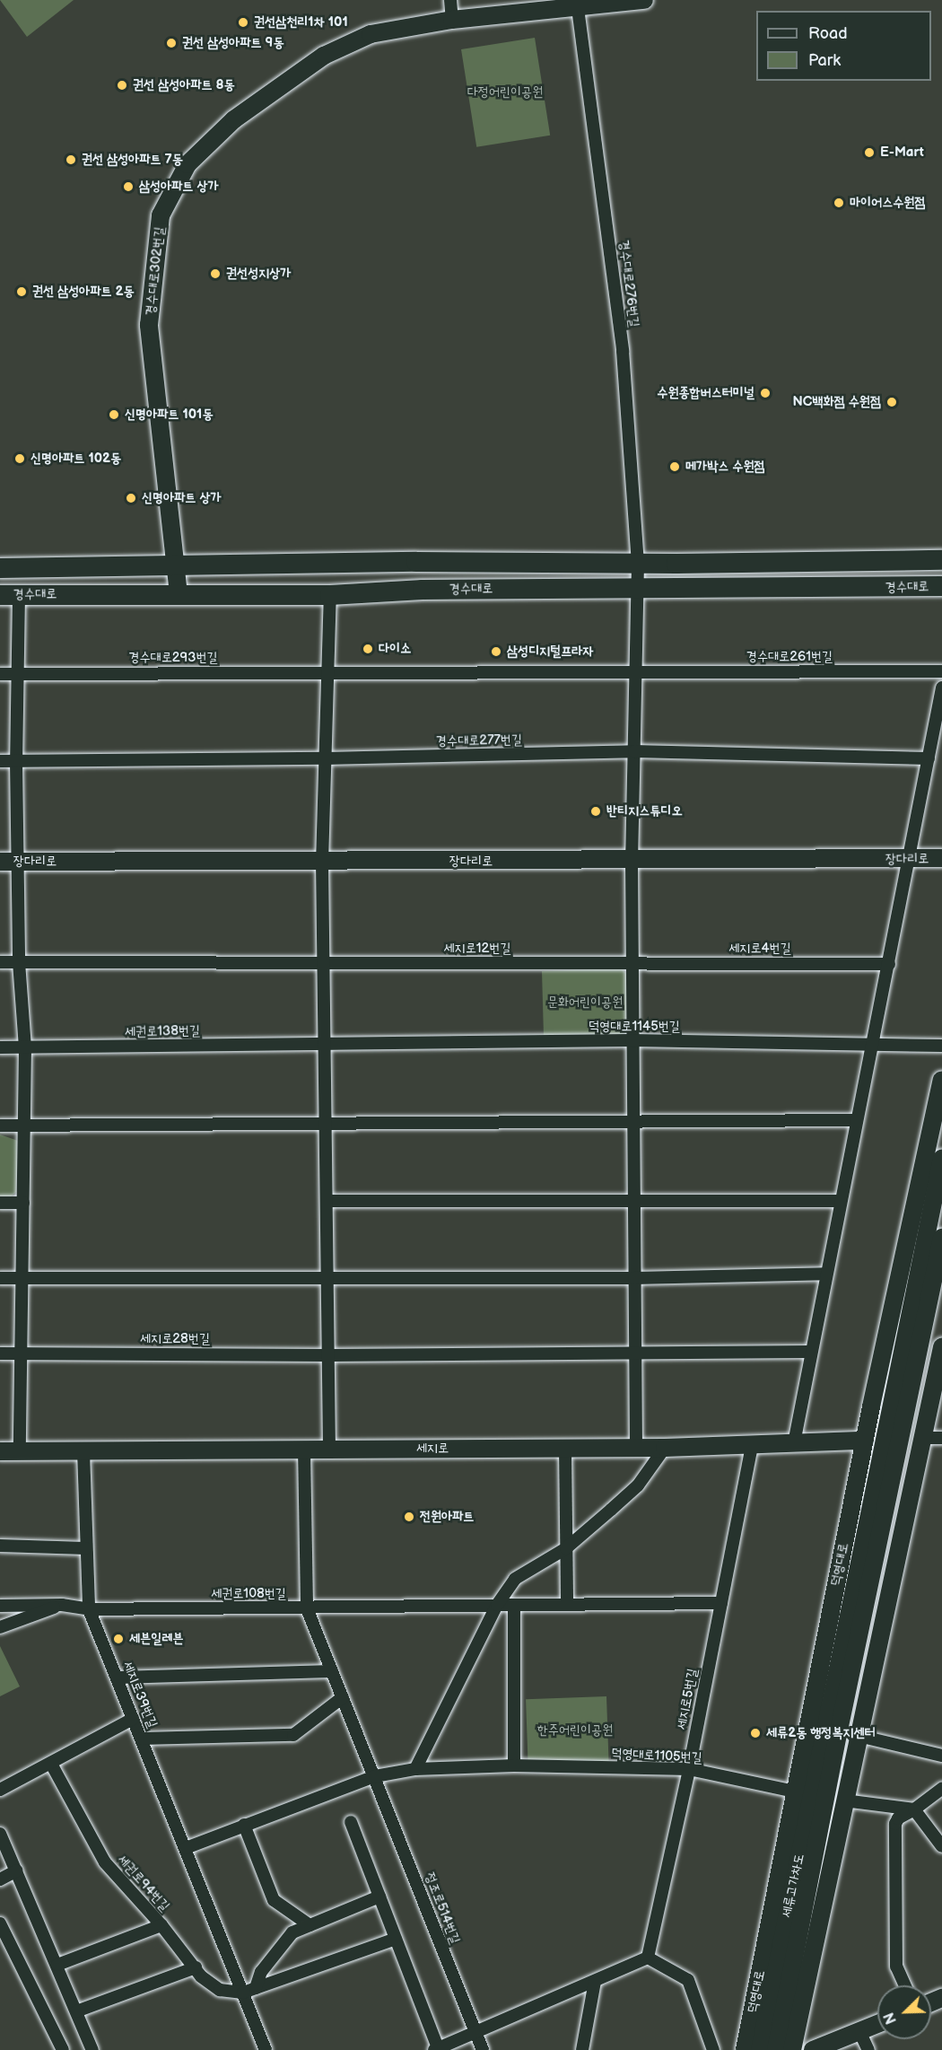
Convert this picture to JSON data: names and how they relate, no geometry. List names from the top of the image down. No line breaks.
{"streets":{"main road":["경수대로302번길","경수대로","장다리로","세지로","덕영대로","세류고가차도"],"street":["경수대로276번길","경수대로261번길","경수대로293번길","경수대로277번길","세지로12번길","세지로4번길","덕영대로1145번길","세권로138번길","세지로28번길","세권로108번길","세지로39번길","세지로5번길","덕영대로1105번길","세권로94번길","정조로514번길"]},"crossings":[["경수대로302번길","경수대로276번길"],["경수대로302번길","경수대로"],["경수대로276번길","경수대로"],["세지로12번길","세지로4번길"],["덕영대로1145번길","세권로138번길"],["세지로","덕영대로"],["세지로","세지로39번길"],["세지로","세지로5번길"],["덕영대로","덕영대로1105번길"],["세권로108번길","세지로39번길"],["세권로108번길","세지로5번길"],["세권로108번길","정조로514번길"],["세지로39번길","덕영대로1105번길"],["세지로39번길","세권로94번길"],["세지로5번길","덕영대로1105번길"],["덕영대로1105번길","정조로514번길"]],"parks":["다정어린이공원","문화어린이공원","한주어린이공원"],"places":["권선삼천리1차 101","권선 삼성아파트 9동","권선 삼성아파트 8동","E-Mart","권선 삼성아파트 7동","삼성아파트 상가","마이어스수원점","권선성지상가","권선 삼성아파트 2동","수원종합버스터미널","NC백화점 수원점","신명아파트 101동","신명아파트 102동","메가박스 수원점","신명아파트 상가","다이소","삼성디지털프라자","반티지스튜디오","전원아파트","세븐일레븐","세류2동 행정복지센터"],"legend":["Road","Park"],"north":"bottom left"}
